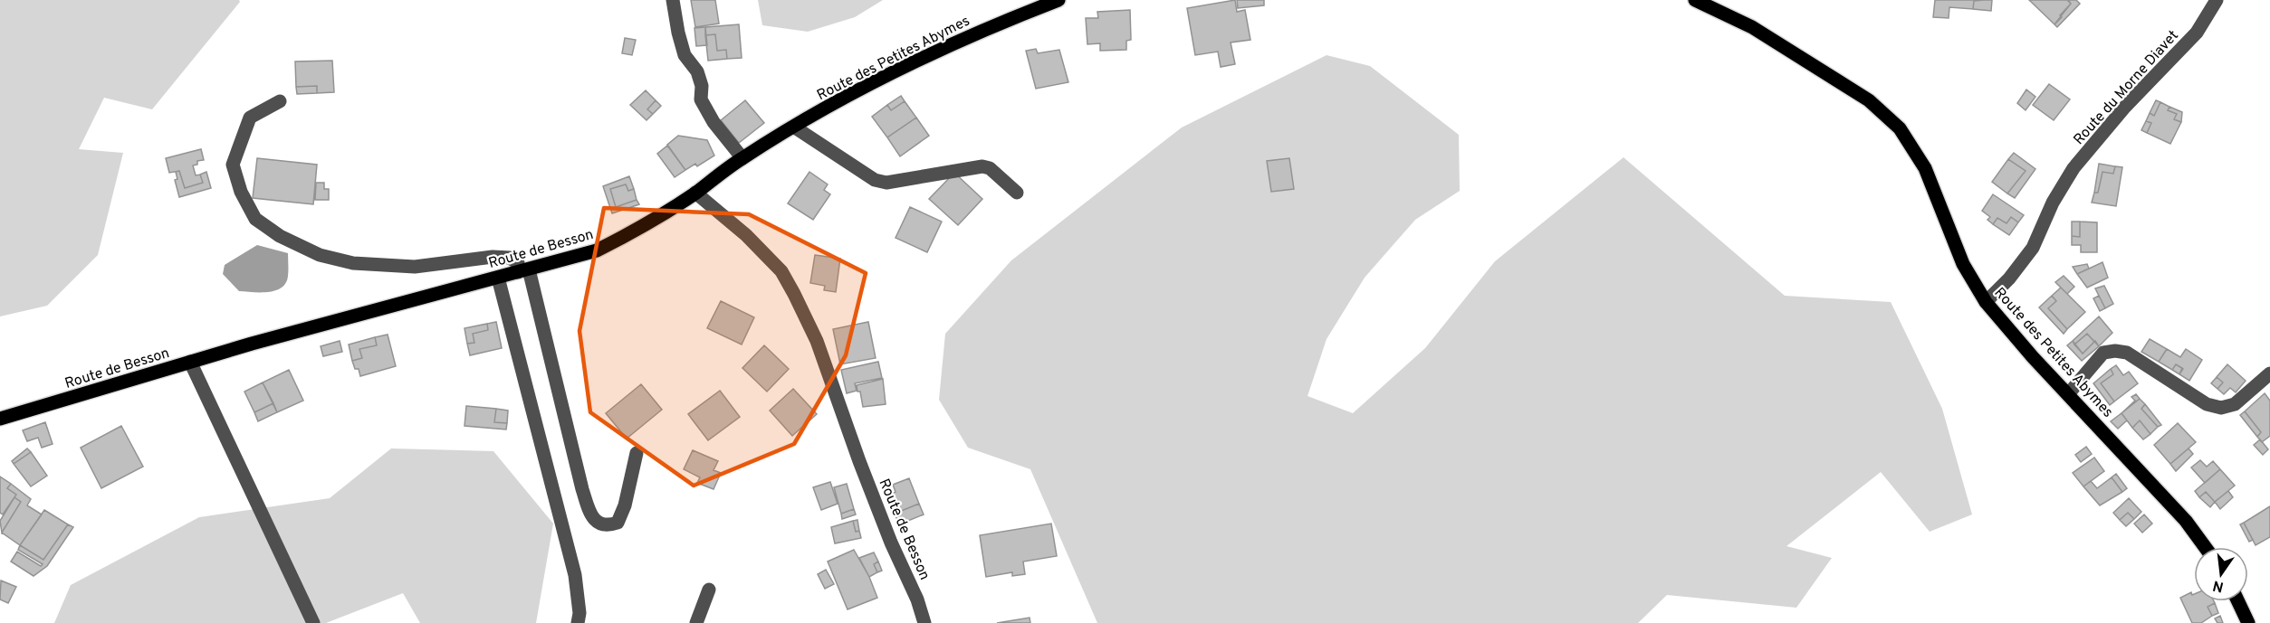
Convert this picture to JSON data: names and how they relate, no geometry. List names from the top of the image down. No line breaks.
{"streets":{"main road":["Route des Petites Abymes","Route de Besson"],"street":["Route du Morne Diavet"]},"crossings":[["Route des Petites Abymes","Route du Morne Diavet"],["Route des Petites Abymes","Route de Besson"]],"north":"bottom"}
